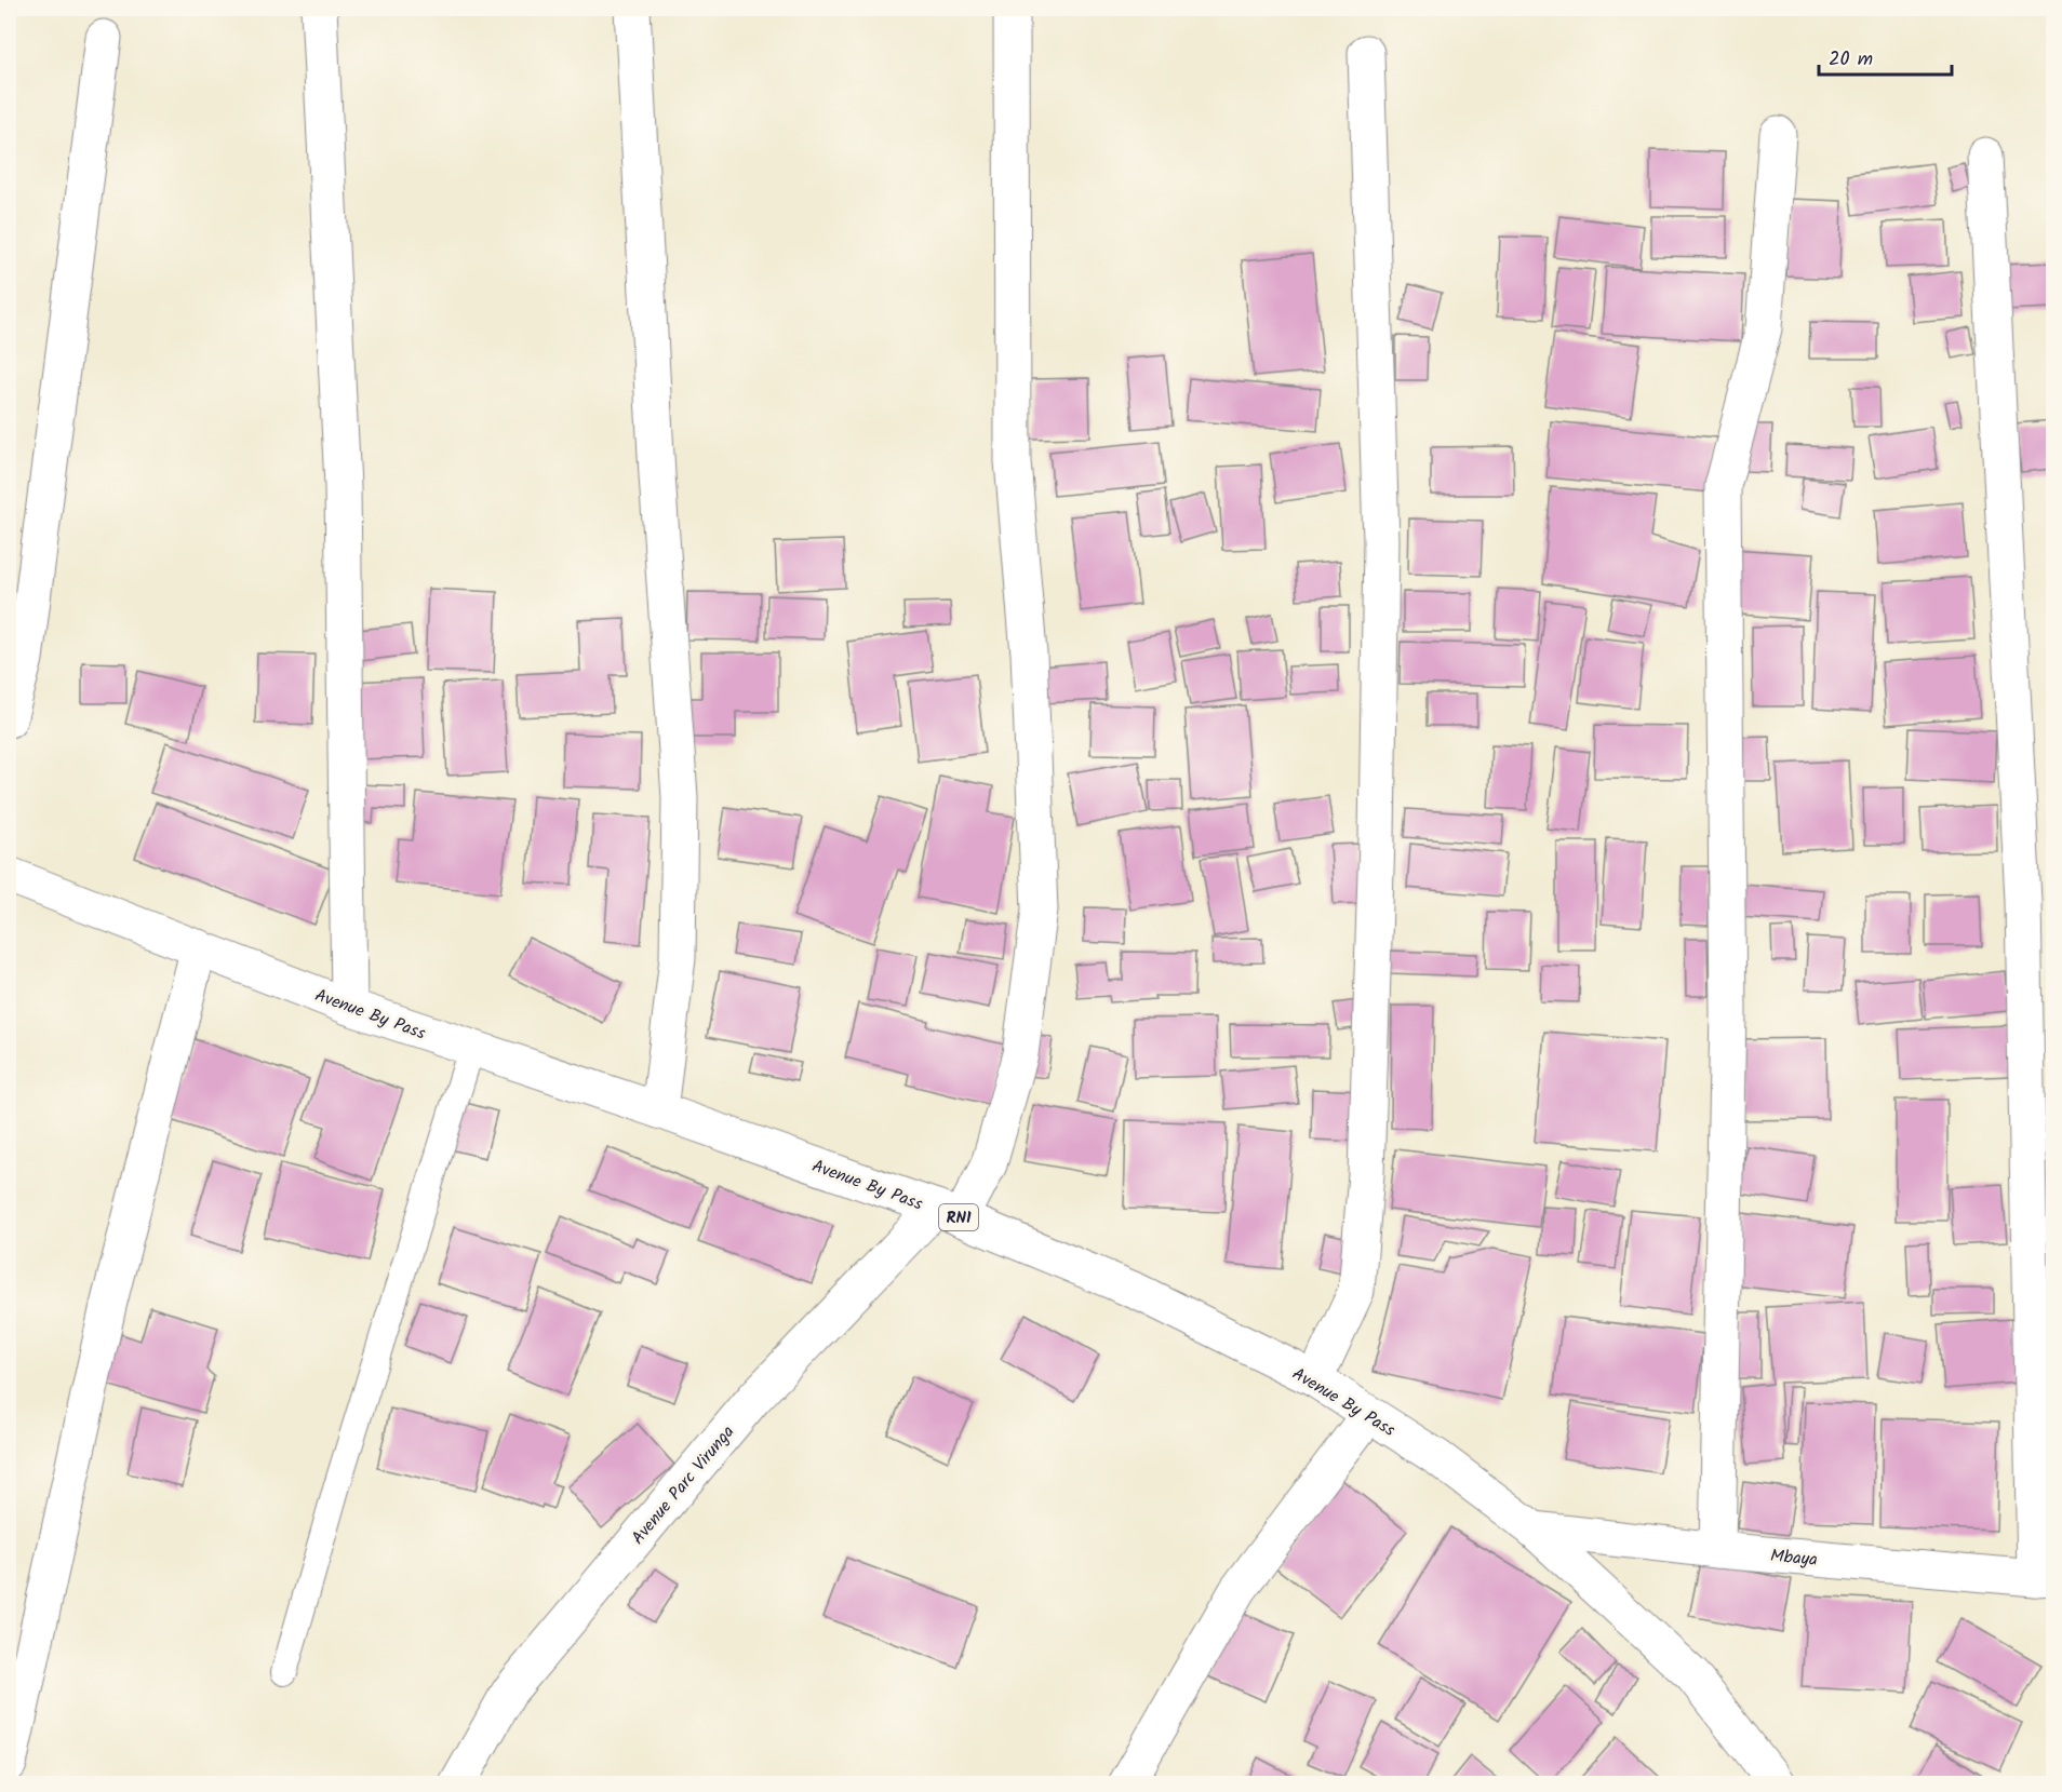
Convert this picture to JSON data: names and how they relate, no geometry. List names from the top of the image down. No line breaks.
{"streets":{"main road":["Avenue By Pass","RN1","Avenue Parc Virunga","Mbaya"]},"crossings":[["Avenue By Pass","Avenue Parc Virunga"],["Avenue By Pass","Mbaya"]],"scale_bar":"20 m"}
